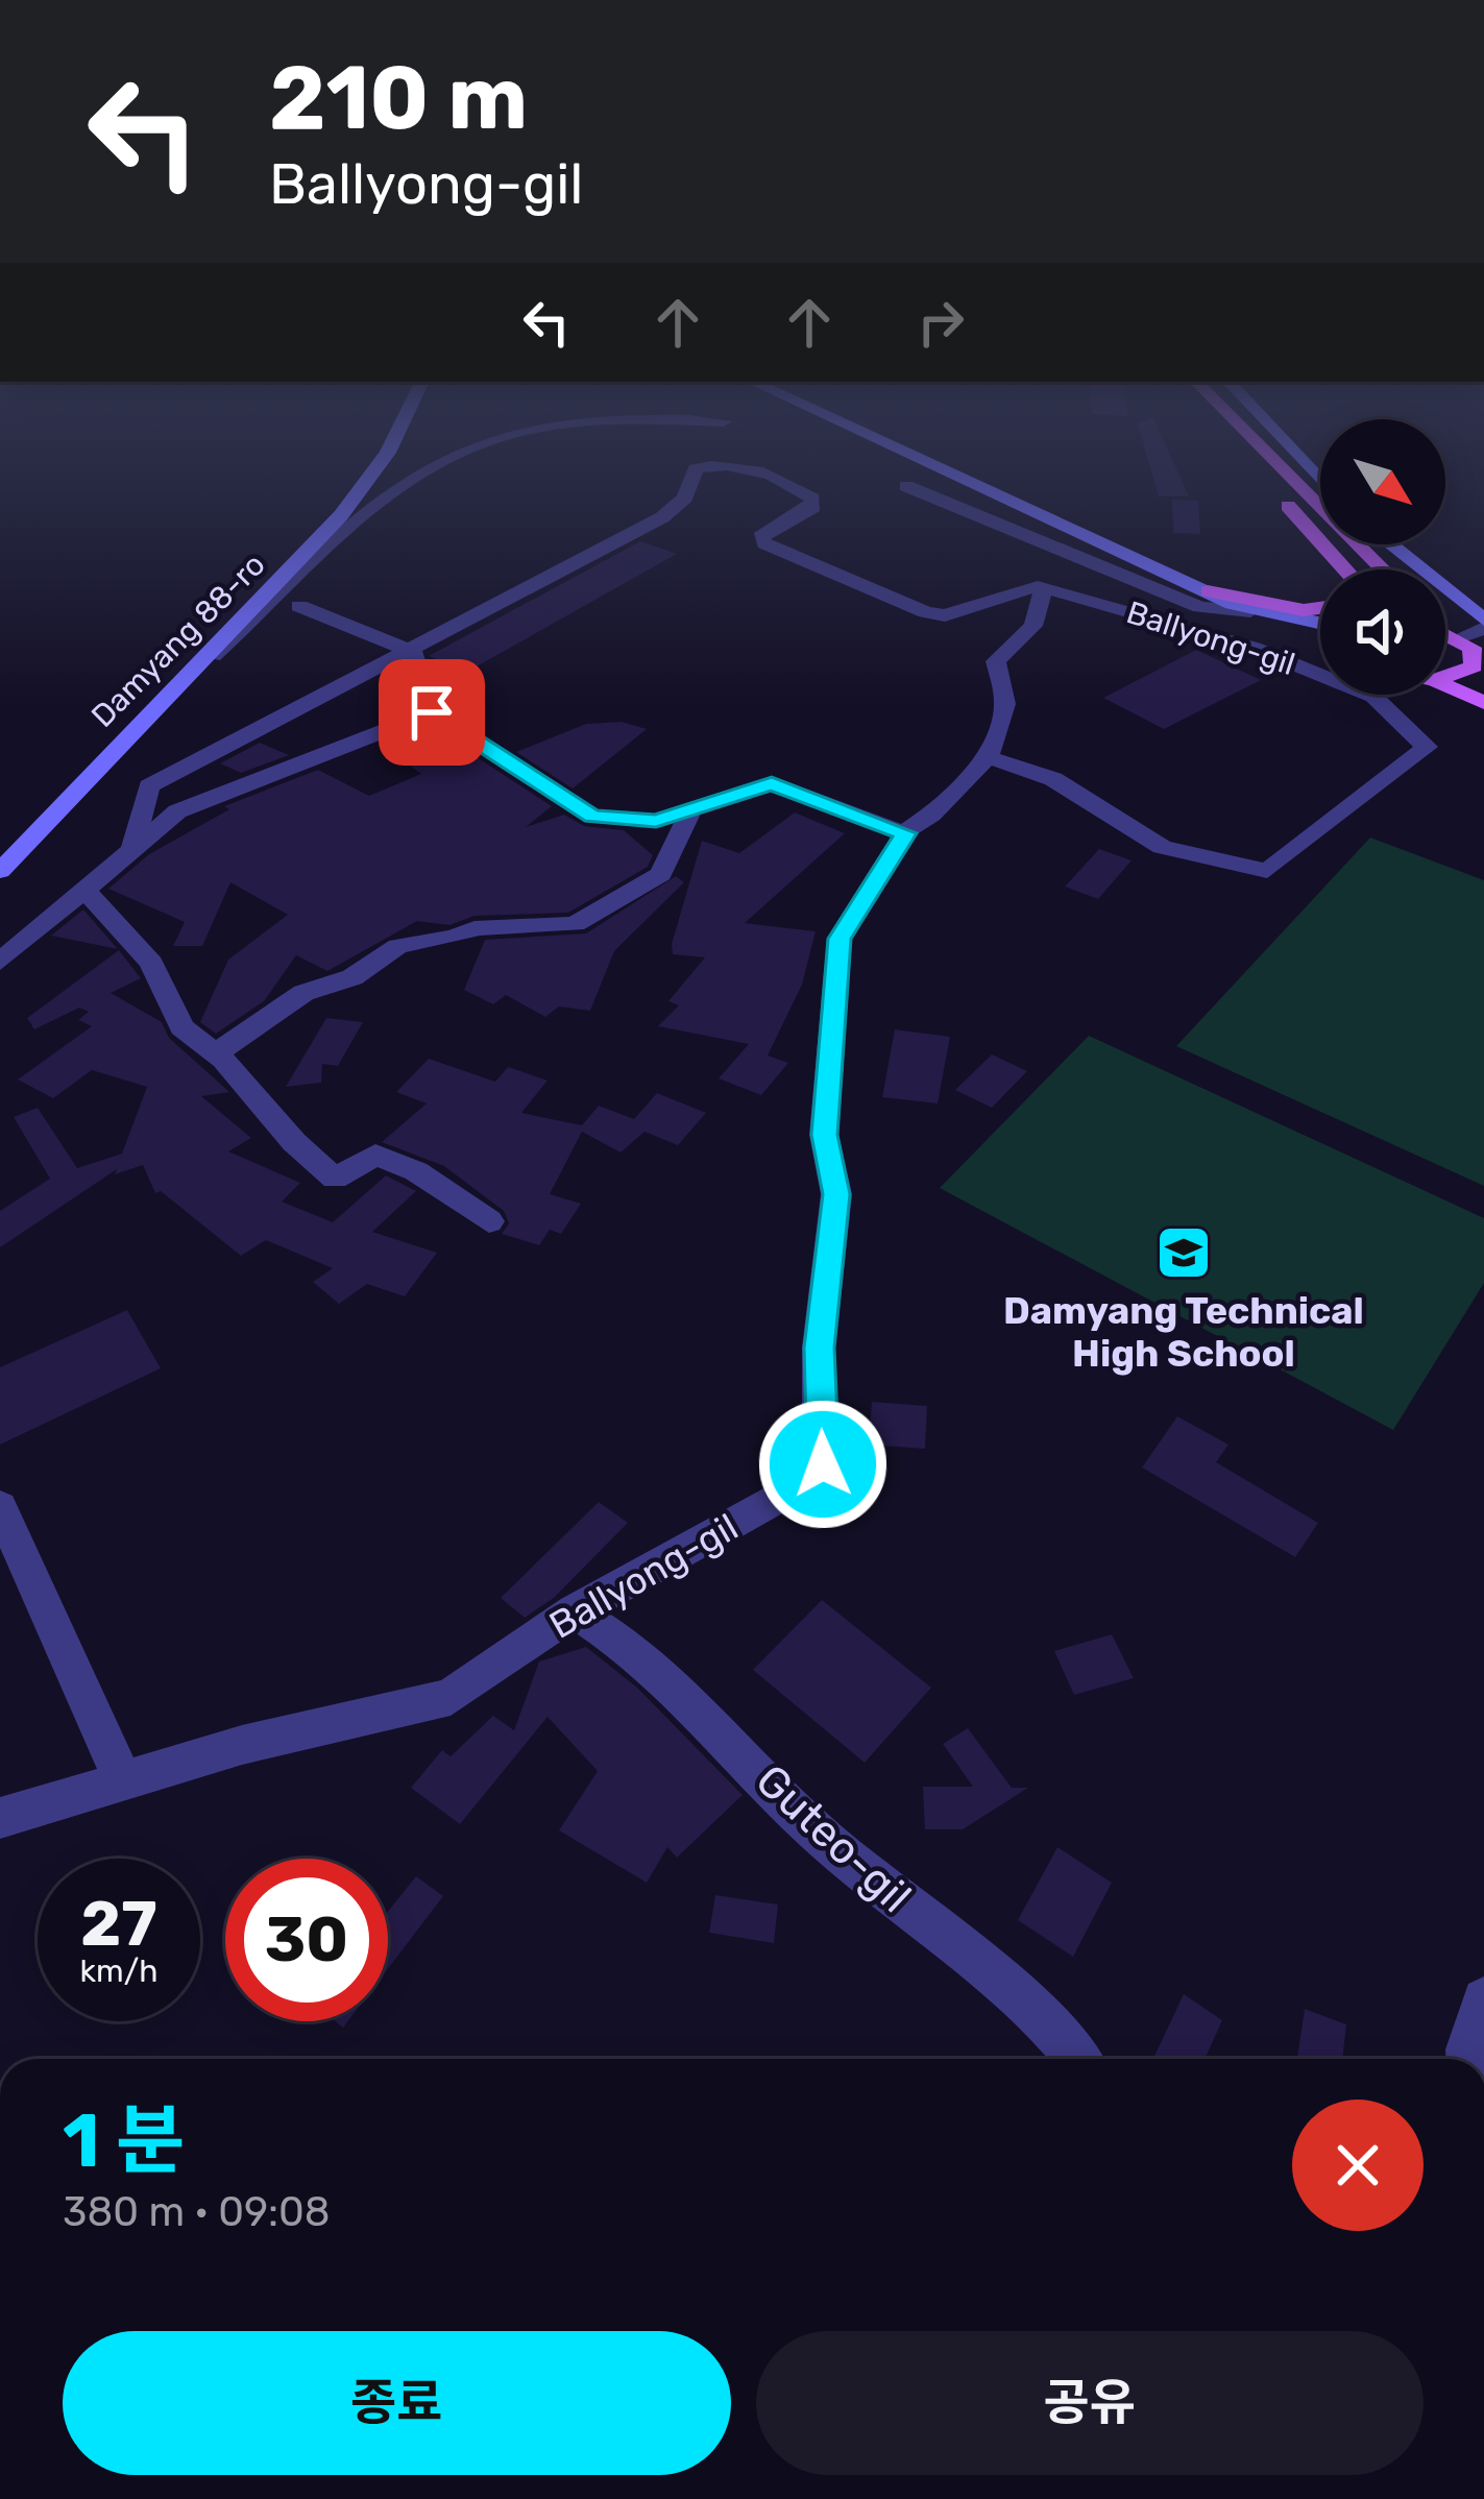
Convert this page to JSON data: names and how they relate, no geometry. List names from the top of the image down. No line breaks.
{"streets":{"main road":["Damyang 88-ro"],"street":["Ballyong-gil","Guteo-gil"]},"crossings":[["Ballyong-gil","Guteo-gil"]],"places":{"school or university":["Damyang Technical High School"]},"north":"bottom right","page":{"turn":["210 m","Ballyong-gil"],"speed":"27 km/h","limit":"30","heading":["1 분","380 m · 09:08"],"buttons":["종료","공유"]}}
